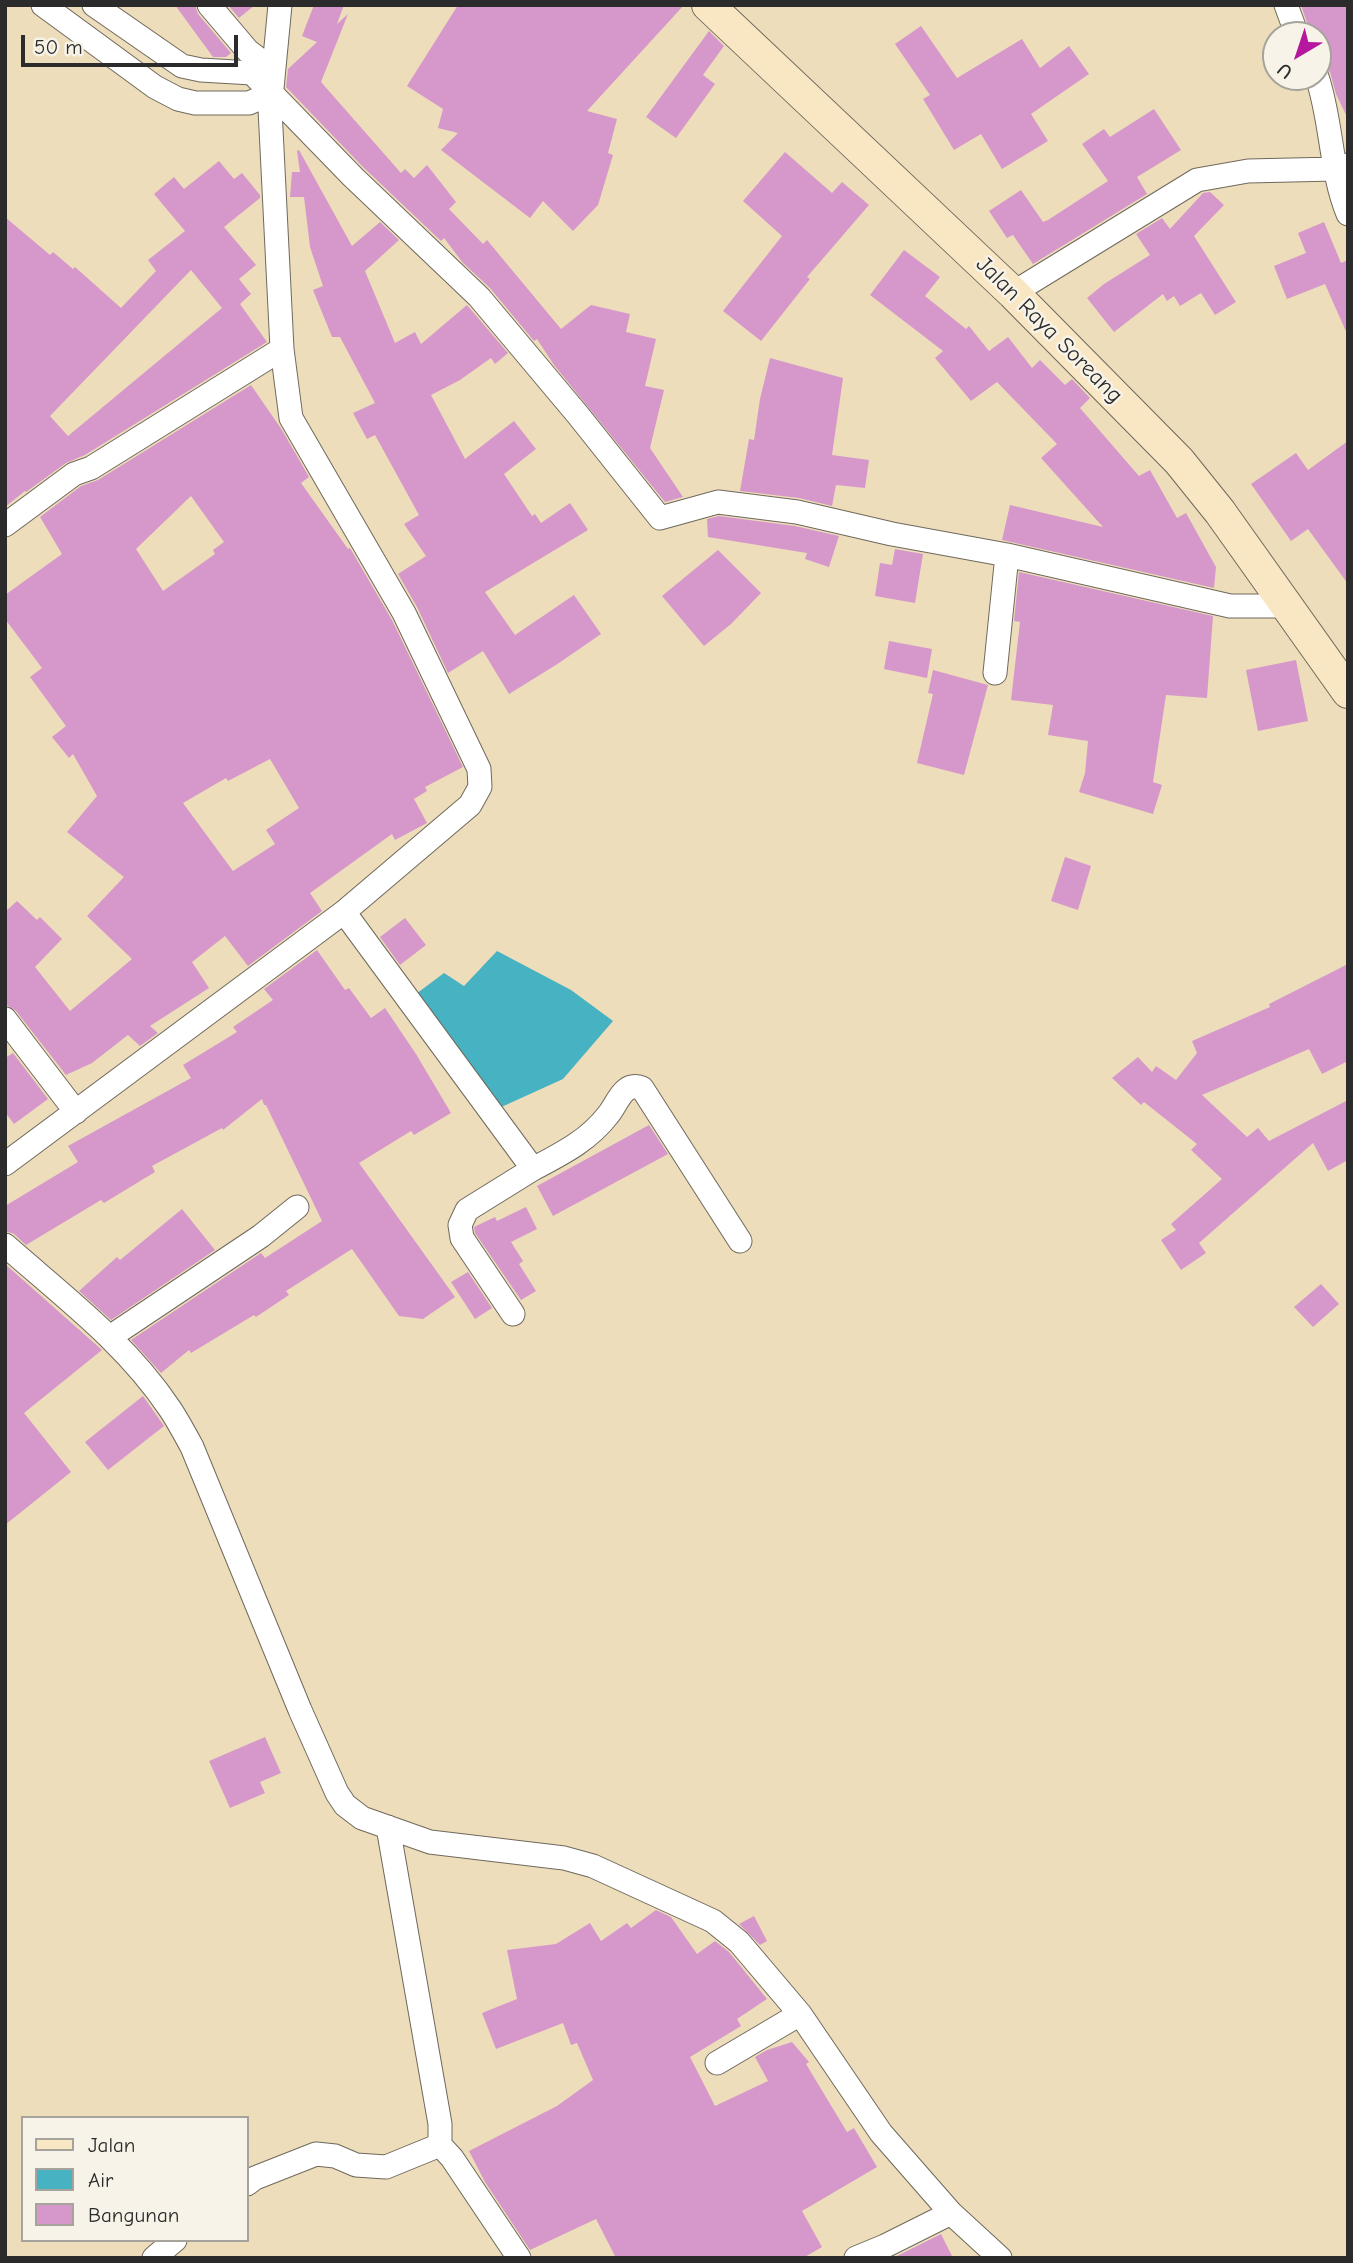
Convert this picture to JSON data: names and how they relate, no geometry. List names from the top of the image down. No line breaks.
{"streets":{"main road":["Jalan Raya Soreang"]},"legend":["Jalan","Air","Bangunan"],"scale_bar":"50 m","north":"bottom left"}
